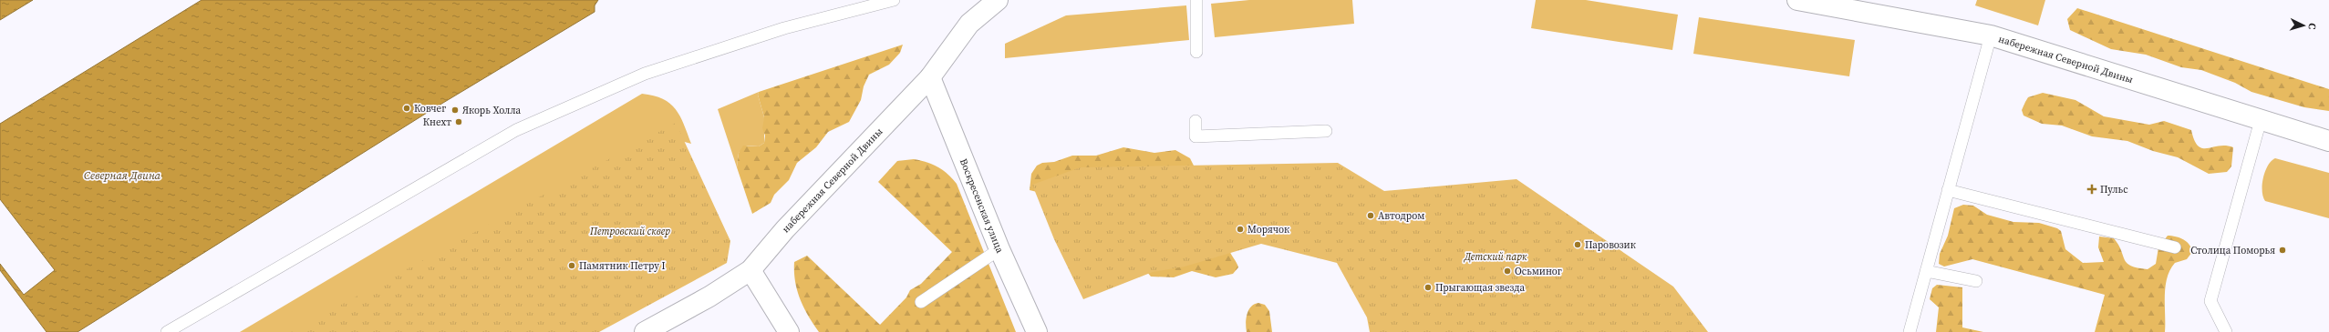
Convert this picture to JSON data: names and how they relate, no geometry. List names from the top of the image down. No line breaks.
{"streets":{"street":["набережная Северной Двины","Воскресенская улица"]},"crossings":[["набережная Северной Двины","Воскресенская улица"]],"water":["Северная Двина"],"parks":["Петровский сквер","Детский парк"],"places":{"other":["Ковчег","Якорь Холла","Кнехт","Автодром","Морячок","Паровозик","Столица Поморья","Памятник Петру I","Осьминог","Прыгающая звезда"],"health":["Пульс"]},"north":"right"}
